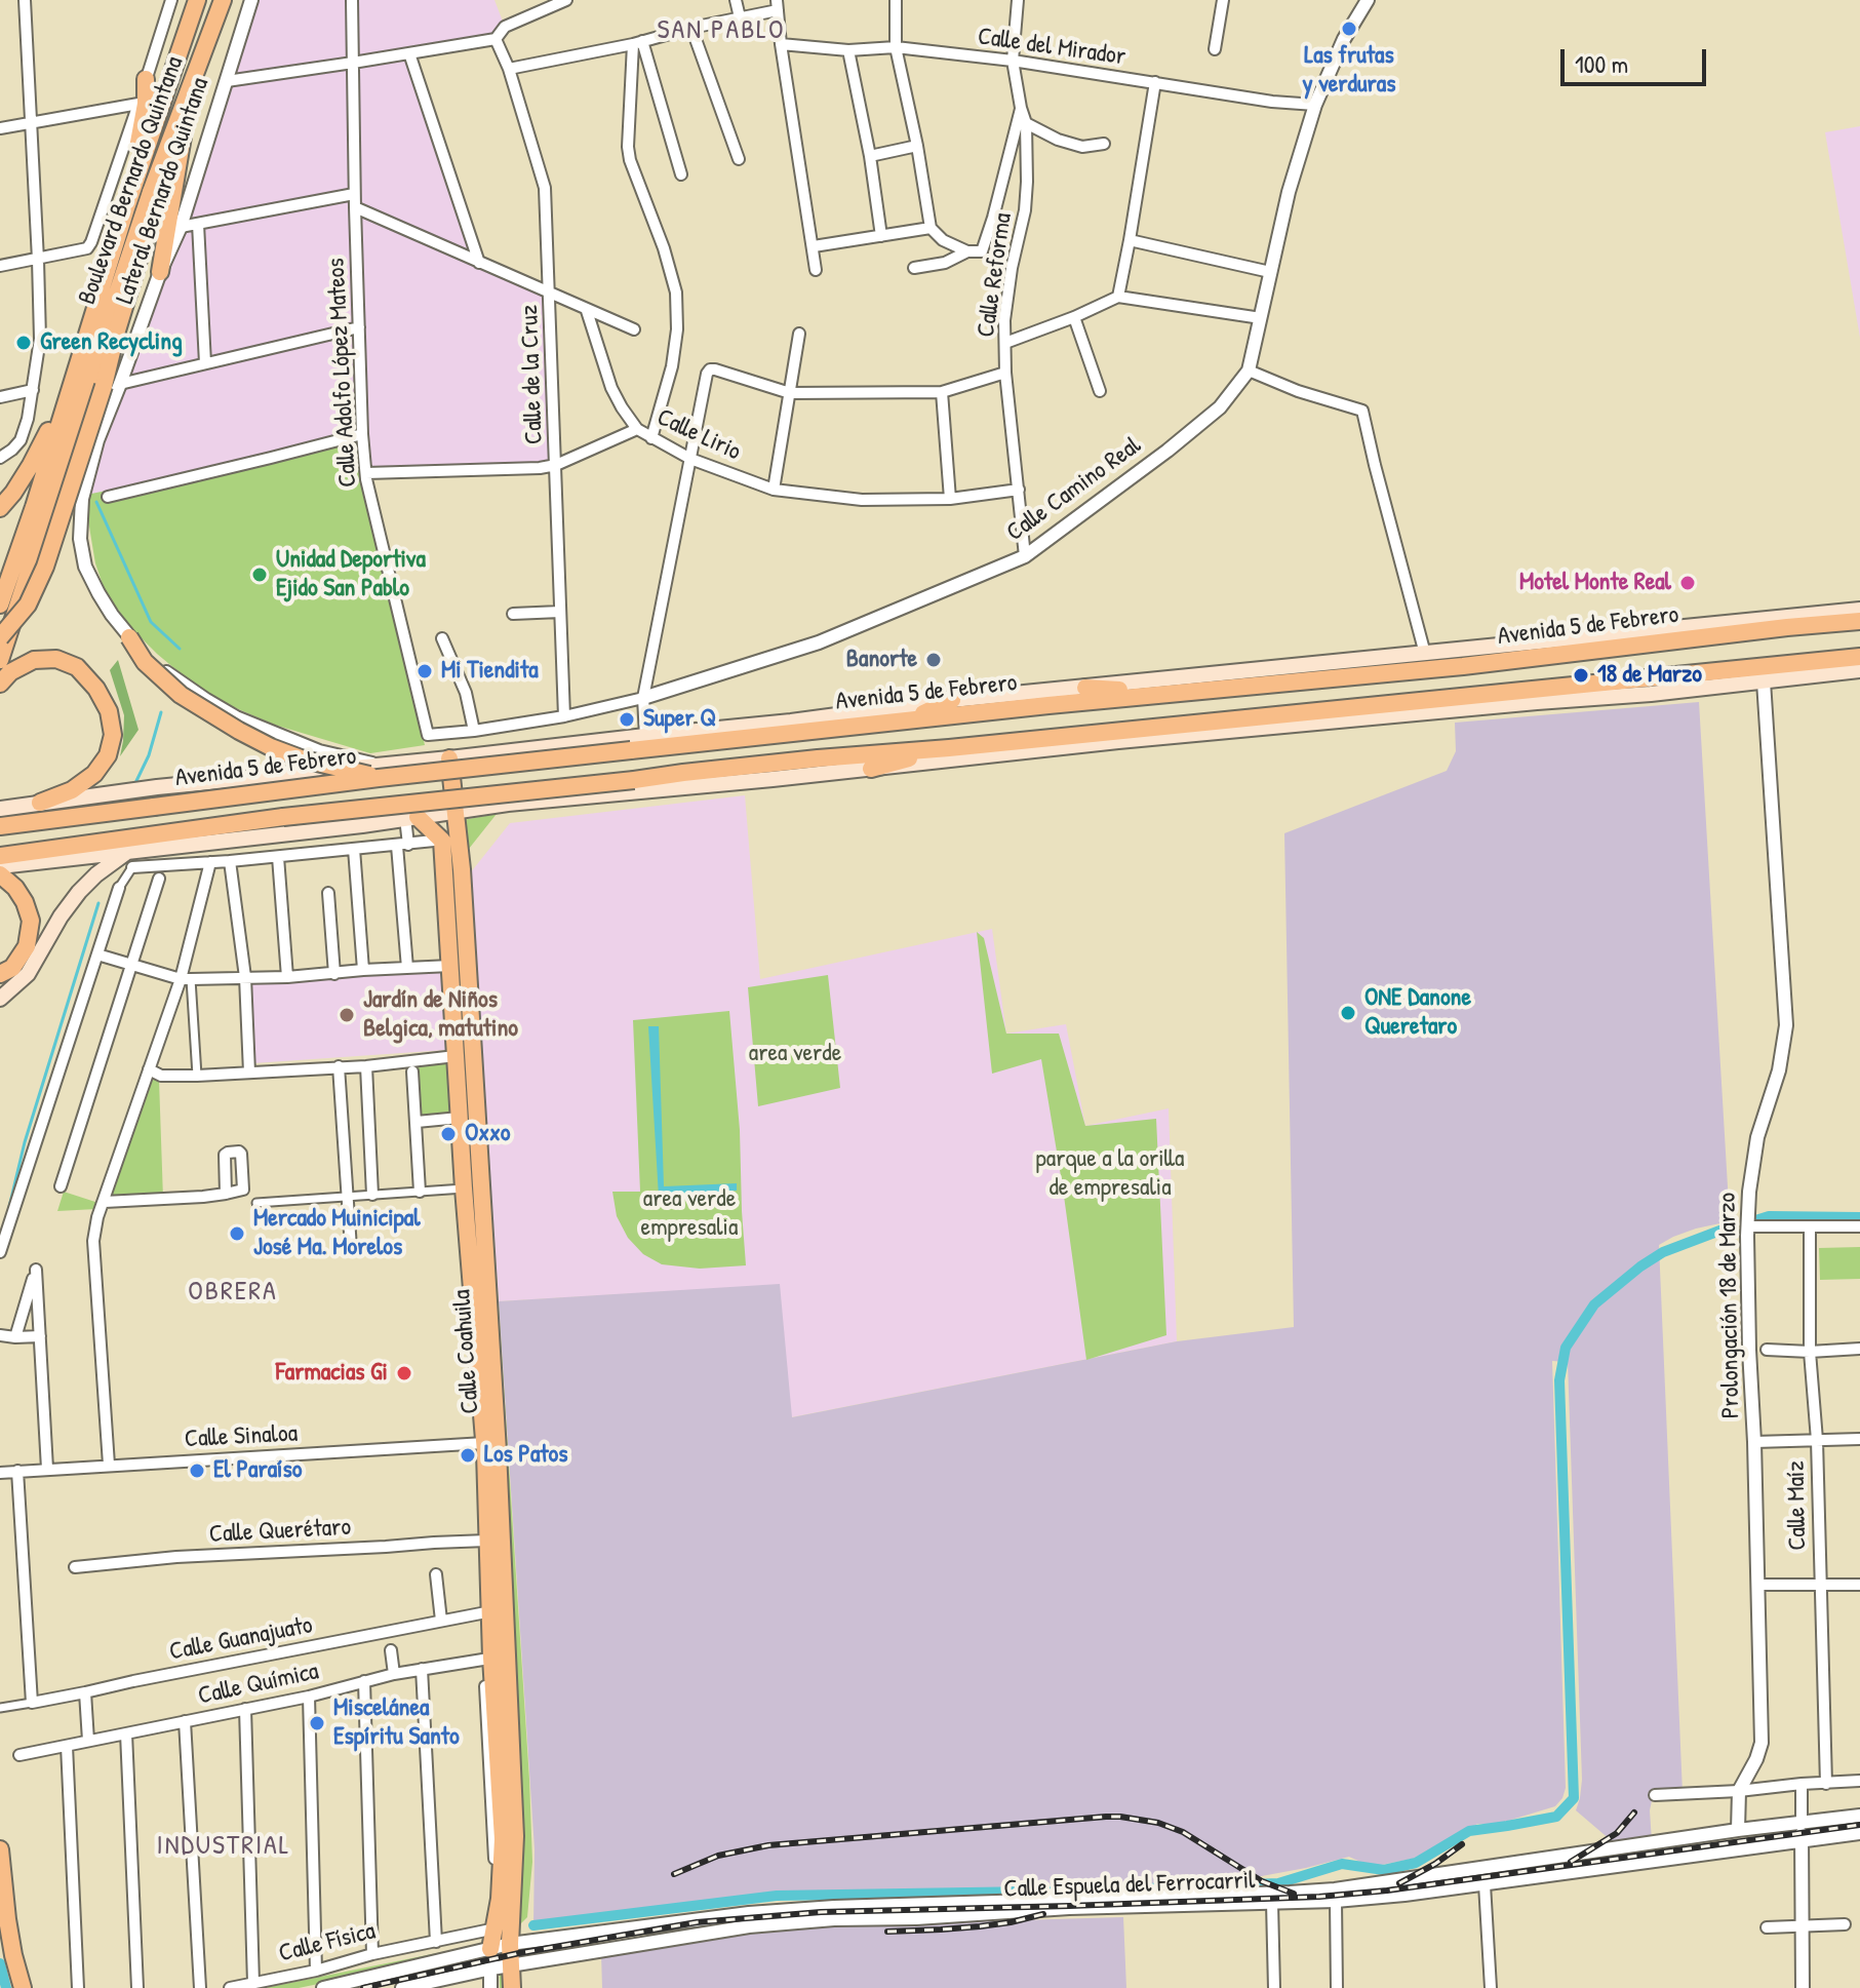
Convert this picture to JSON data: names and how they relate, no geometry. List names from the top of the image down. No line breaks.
{"streets":{"main road":["Boulevard Bernardo Quintana","Avenida 5 de Febrero","Calle Coahuila"],"street":["Calle del Mirador","Lateral Bernardo Quintana","Calle Reforma","Calle Adolfo López Mateos","Calle de la Cruz","Calle Lirio","Calle Camino Real","Prolongación 18 de Marzo","Calle Sinaloa","Calle Maíz","Calle Querétaro","Calle Guanajuato","Calle Química","Calle Espuela del Ferrocarril","Calle Física"]},"crossings":[["Calle del Mirador","Calle Reforma"],["Calle del Mirador","Calle Camino Real"],["Calle Reforma","Calle Lirio"],["Calle Reforma","Calle Camino Real"],["Calle Adolfo López Mateos","Calle Lirio"],["Calle Adolfo López Mateos","Calle Camino Real"],["Calle de la Cruz","Calle Lirio"],["Calle de la Cruz","Calle Camino Real"],["Avenida 5 de Febrero","Calle Coahuila"],["Prolongación 18 de Marzo","Calle Espuela del Ferrocarril"],["Calle Coahuila","Calle Sinaloa"],["Calle Coahuila","Calle Querétaro"],["Calle Coahuila","Calle Guanajuato"],["Calle Coahuila","Calle Química"],["Calle Coahuila","Calle Espuela del Ferrocarril"],["Calle Coahuila","Calle Física"],["Calle Espuela del Ferrocarril","Calle Física"]],"districts":["SAN PABLO","OBRERA","INDUSTRIAL"],"parks":["area verde","parque a la orilla de empresalia","area verde empresalia"],"places":["Las frutas y verduras","Green Recycling","Unidad Deportiva Ejido San Pablo","Motel Monte Real","Banorte","Mi Tiendita","18 de Marzo","Super Q","ONE Danone Queretaro","Jardín de Niños Belgica, matutino","Oxxo","Mercado Muinicipal José Ma. Morelos","Farmacias Gi","Los Patos","El Paraíso","Miscelánea Espíritu Santo"],"scale_bar":"100 m"}
